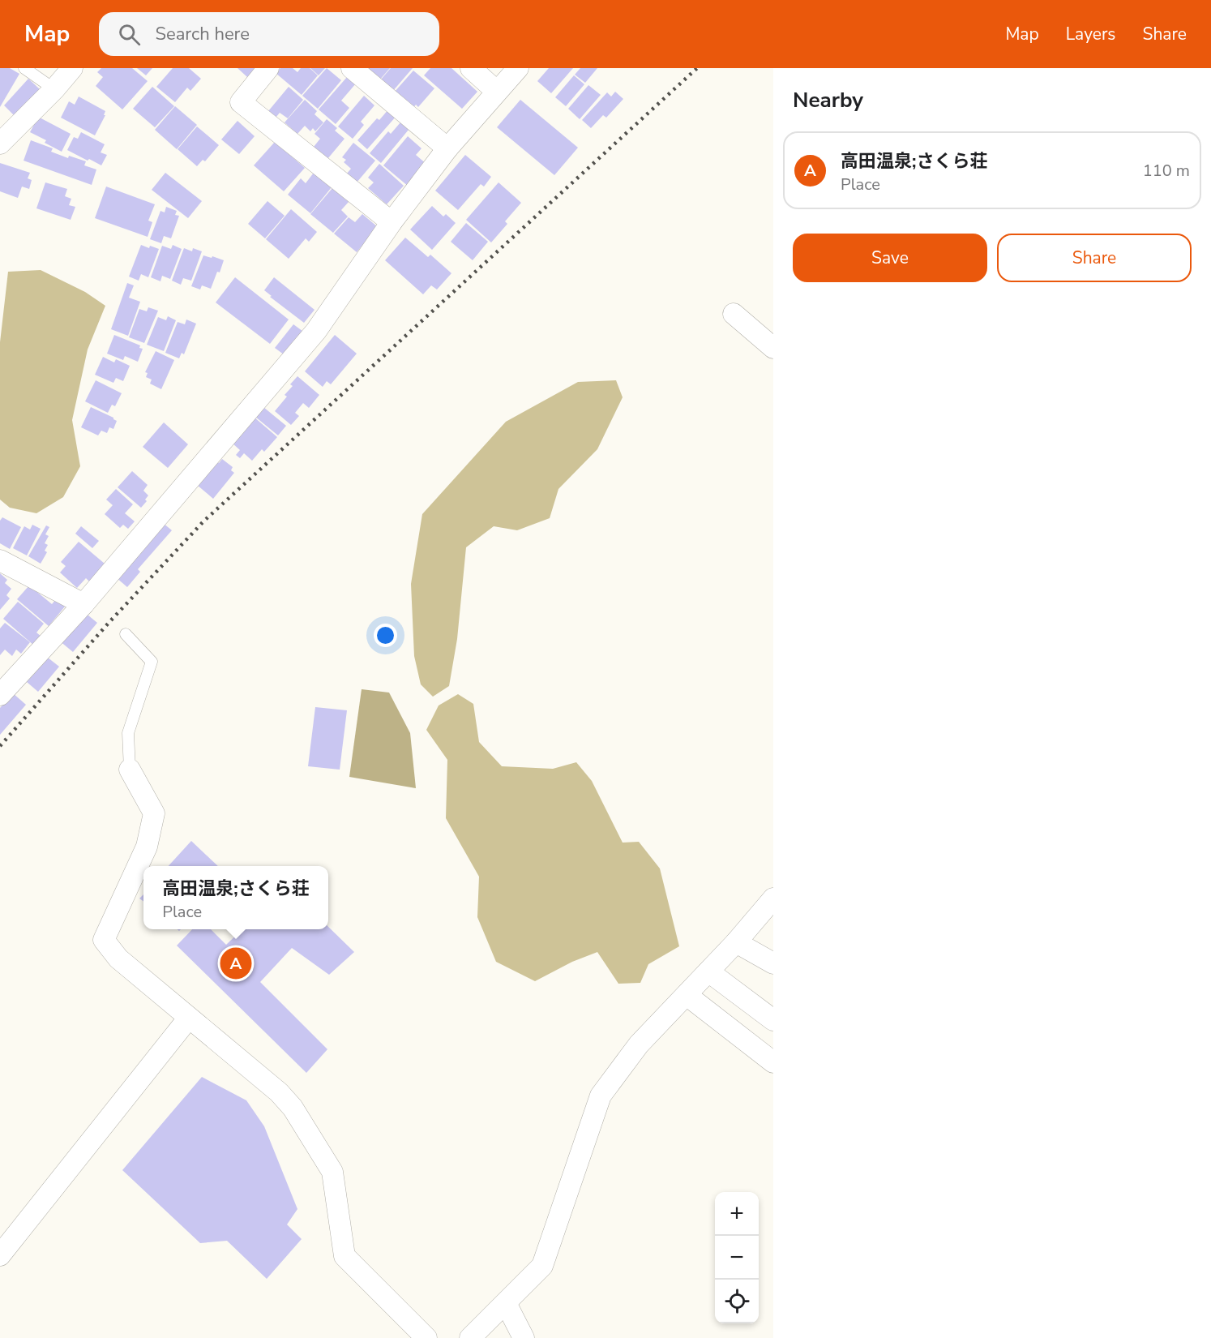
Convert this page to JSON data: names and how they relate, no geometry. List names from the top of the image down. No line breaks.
{"page":{"header":"Map","search":"Search here","nav":["Map","Layers","Share"],"heading":"Nearby","list":[{"mark":"A","name":"高田温泉;さくら荘","note":"Place","value":"110 m"}],"buttons":["Save","Share"],"popup":["高田温泉;さくら荘","Place"],"pins":"A","map_buttons":["+","−"]}}
